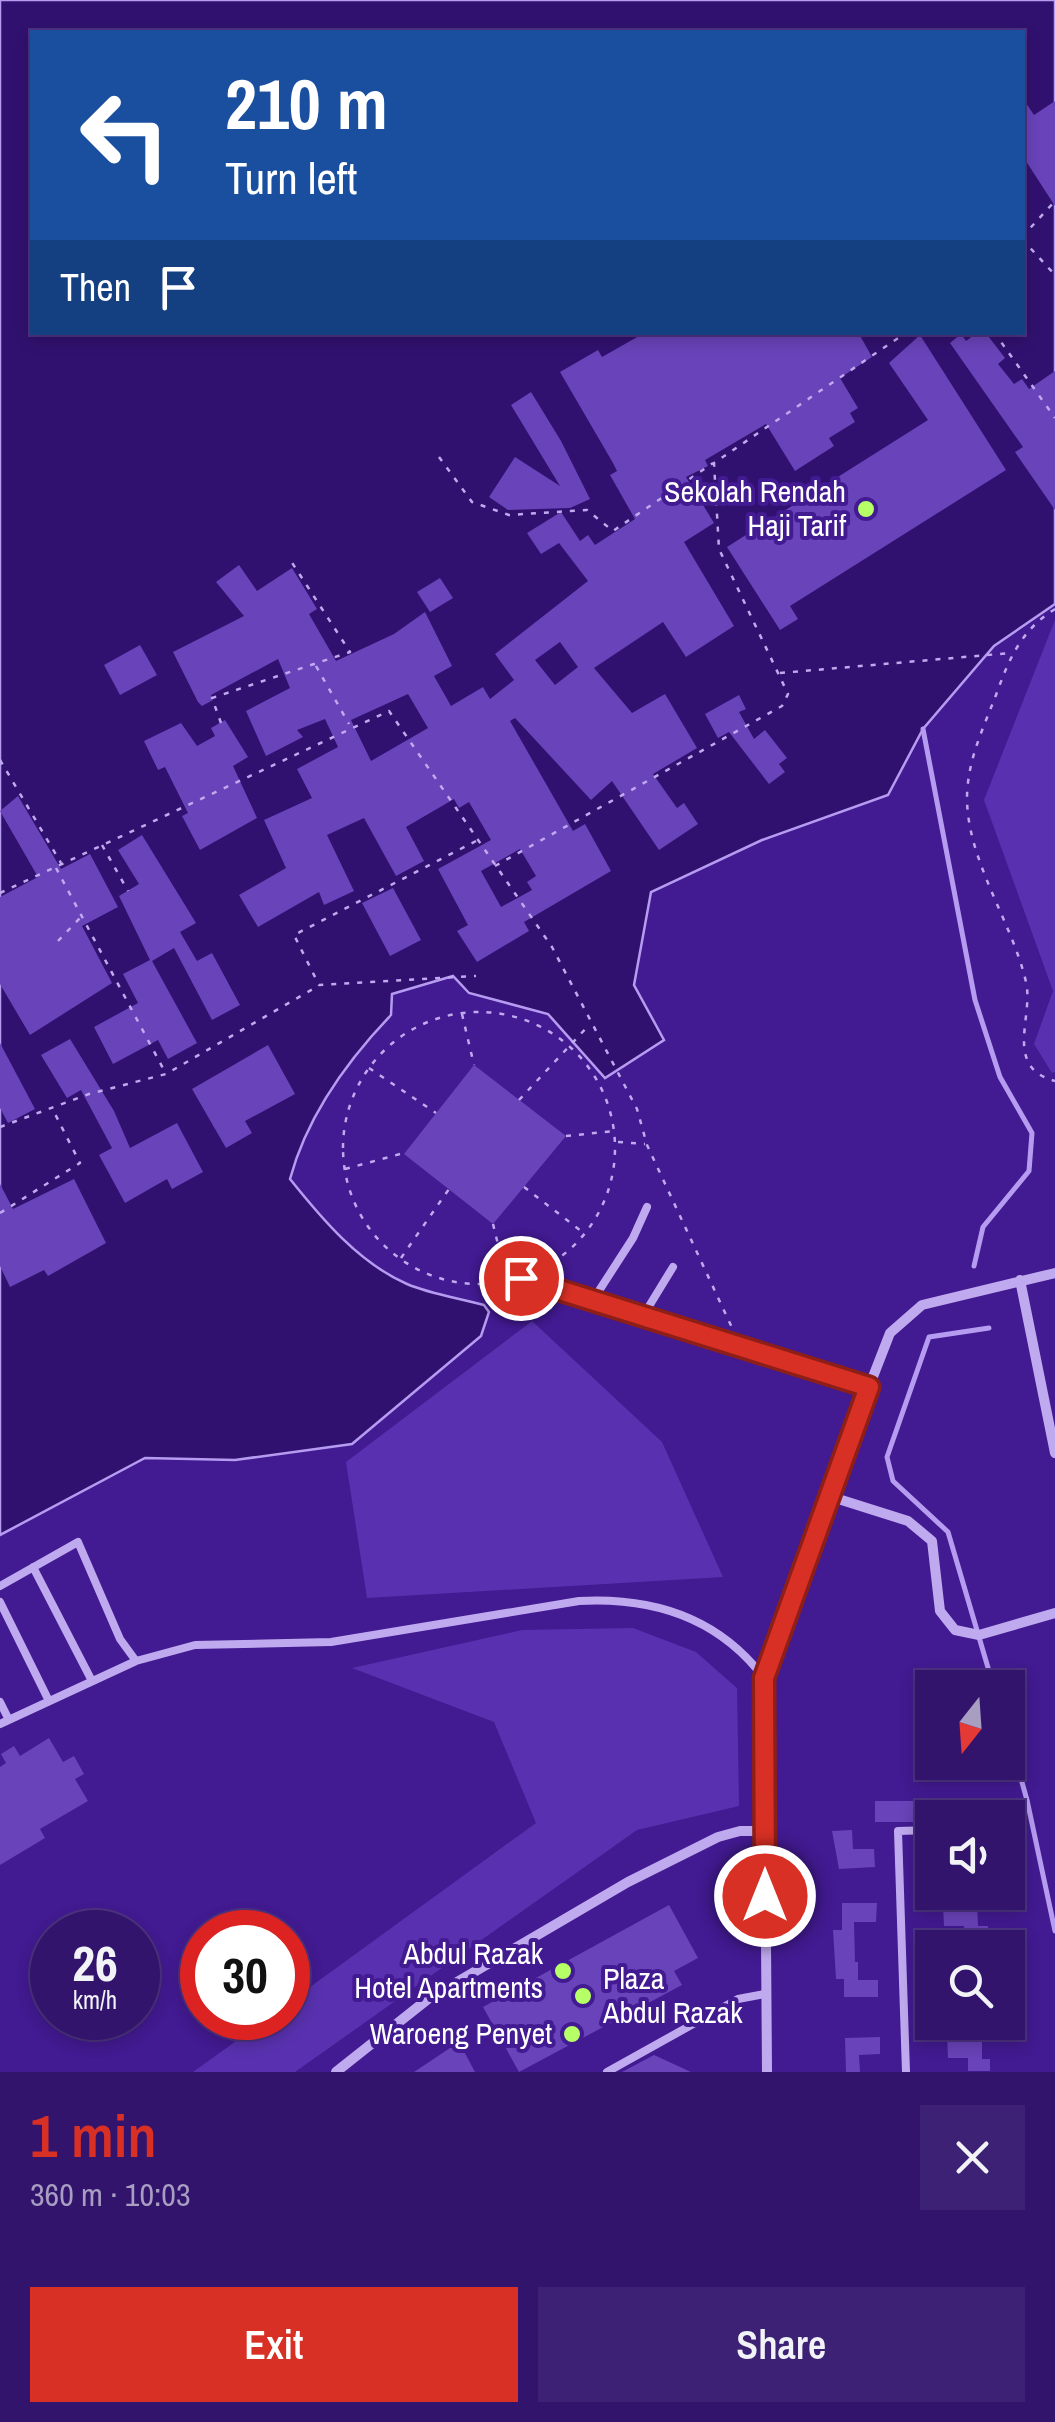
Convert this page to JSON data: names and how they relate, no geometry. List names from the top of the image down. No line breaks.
{"places":["Sekolah Rendah Haji Tarif","Abdul Razak Hotel Apartments","Plaza Abdul Razak","Waroeng Penyet"],"north":"bottom","page":{"turn":["210 m","Turn left"],"then":"Then","speed":"26 km/h","limit":"30","heading":["1 min","360 m · 10:03"],"buttons":["Exit","Share"]}}
